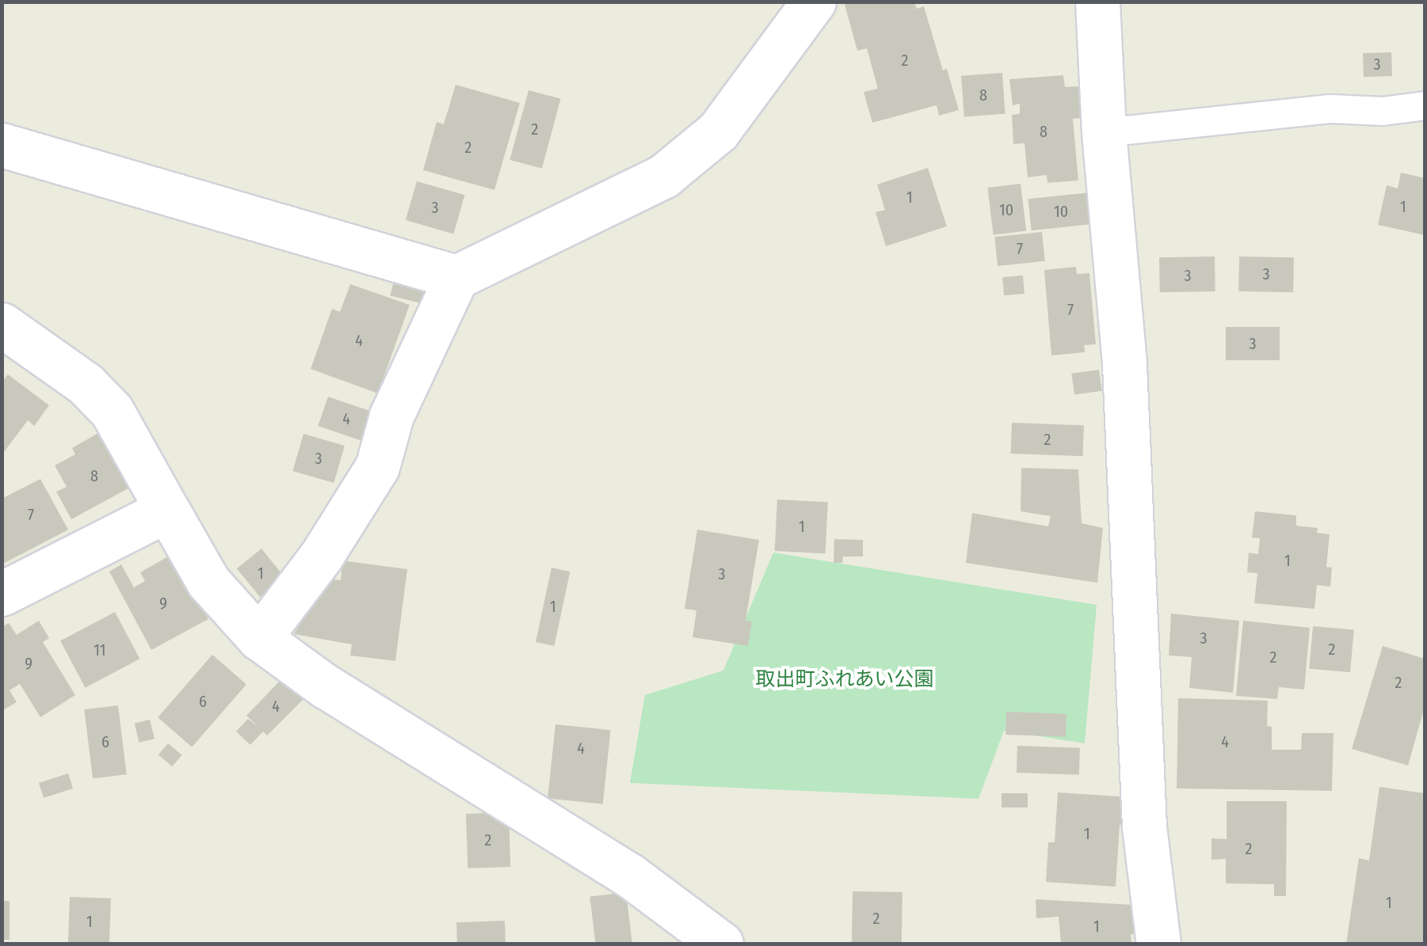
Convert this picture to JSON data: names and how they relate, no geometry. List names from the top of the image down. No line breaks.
{"parks":["取出町ふれあい公園"],"house_numbers":["2","3","8","2","8","2","1","1","3","10","10","7","3","3","7","4","3","4","2","3","8","7","1","1","1","3","9","1","3","2","11","2","9","2","6","4","6","4","4","1","2","2","1","2","1","1"]}
